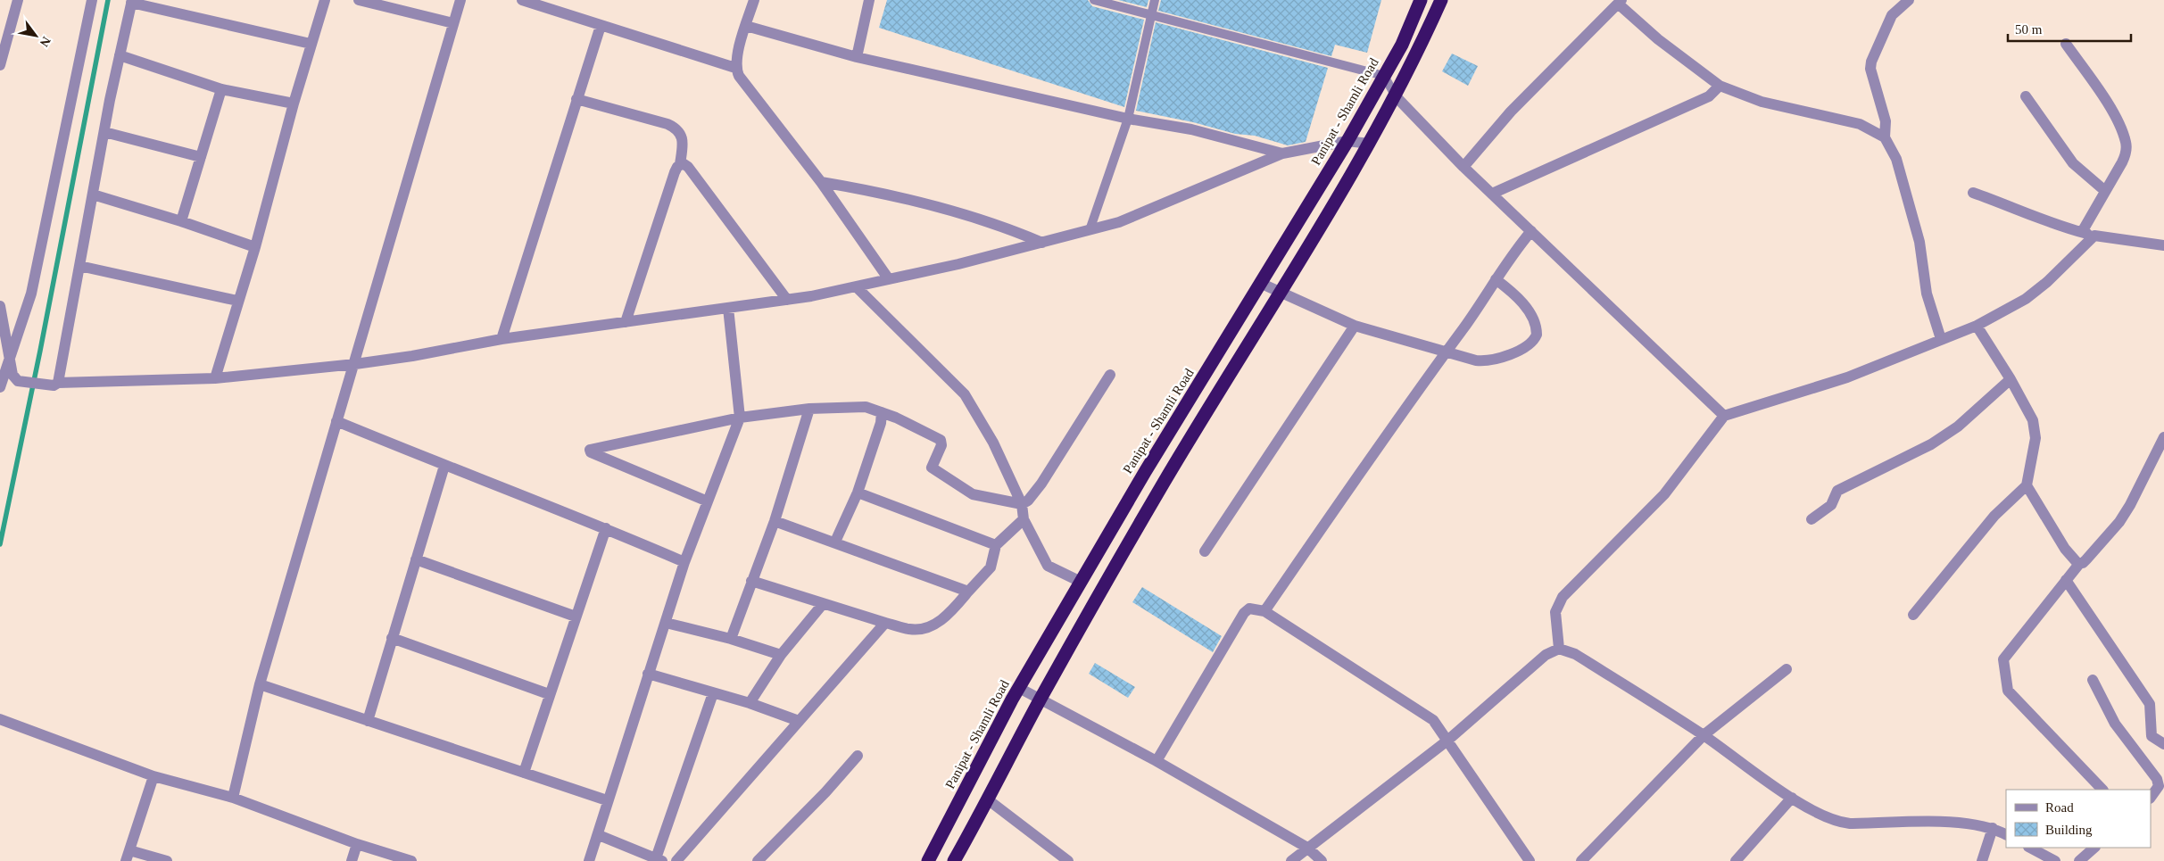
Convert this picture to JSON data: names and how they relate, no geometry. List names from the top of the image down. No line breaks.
{"streets":{"highway":["Panipat - Shamli Road"]},"legend":["Road","Building"],"scale_bar":"50 m","north":"bottom right"}
